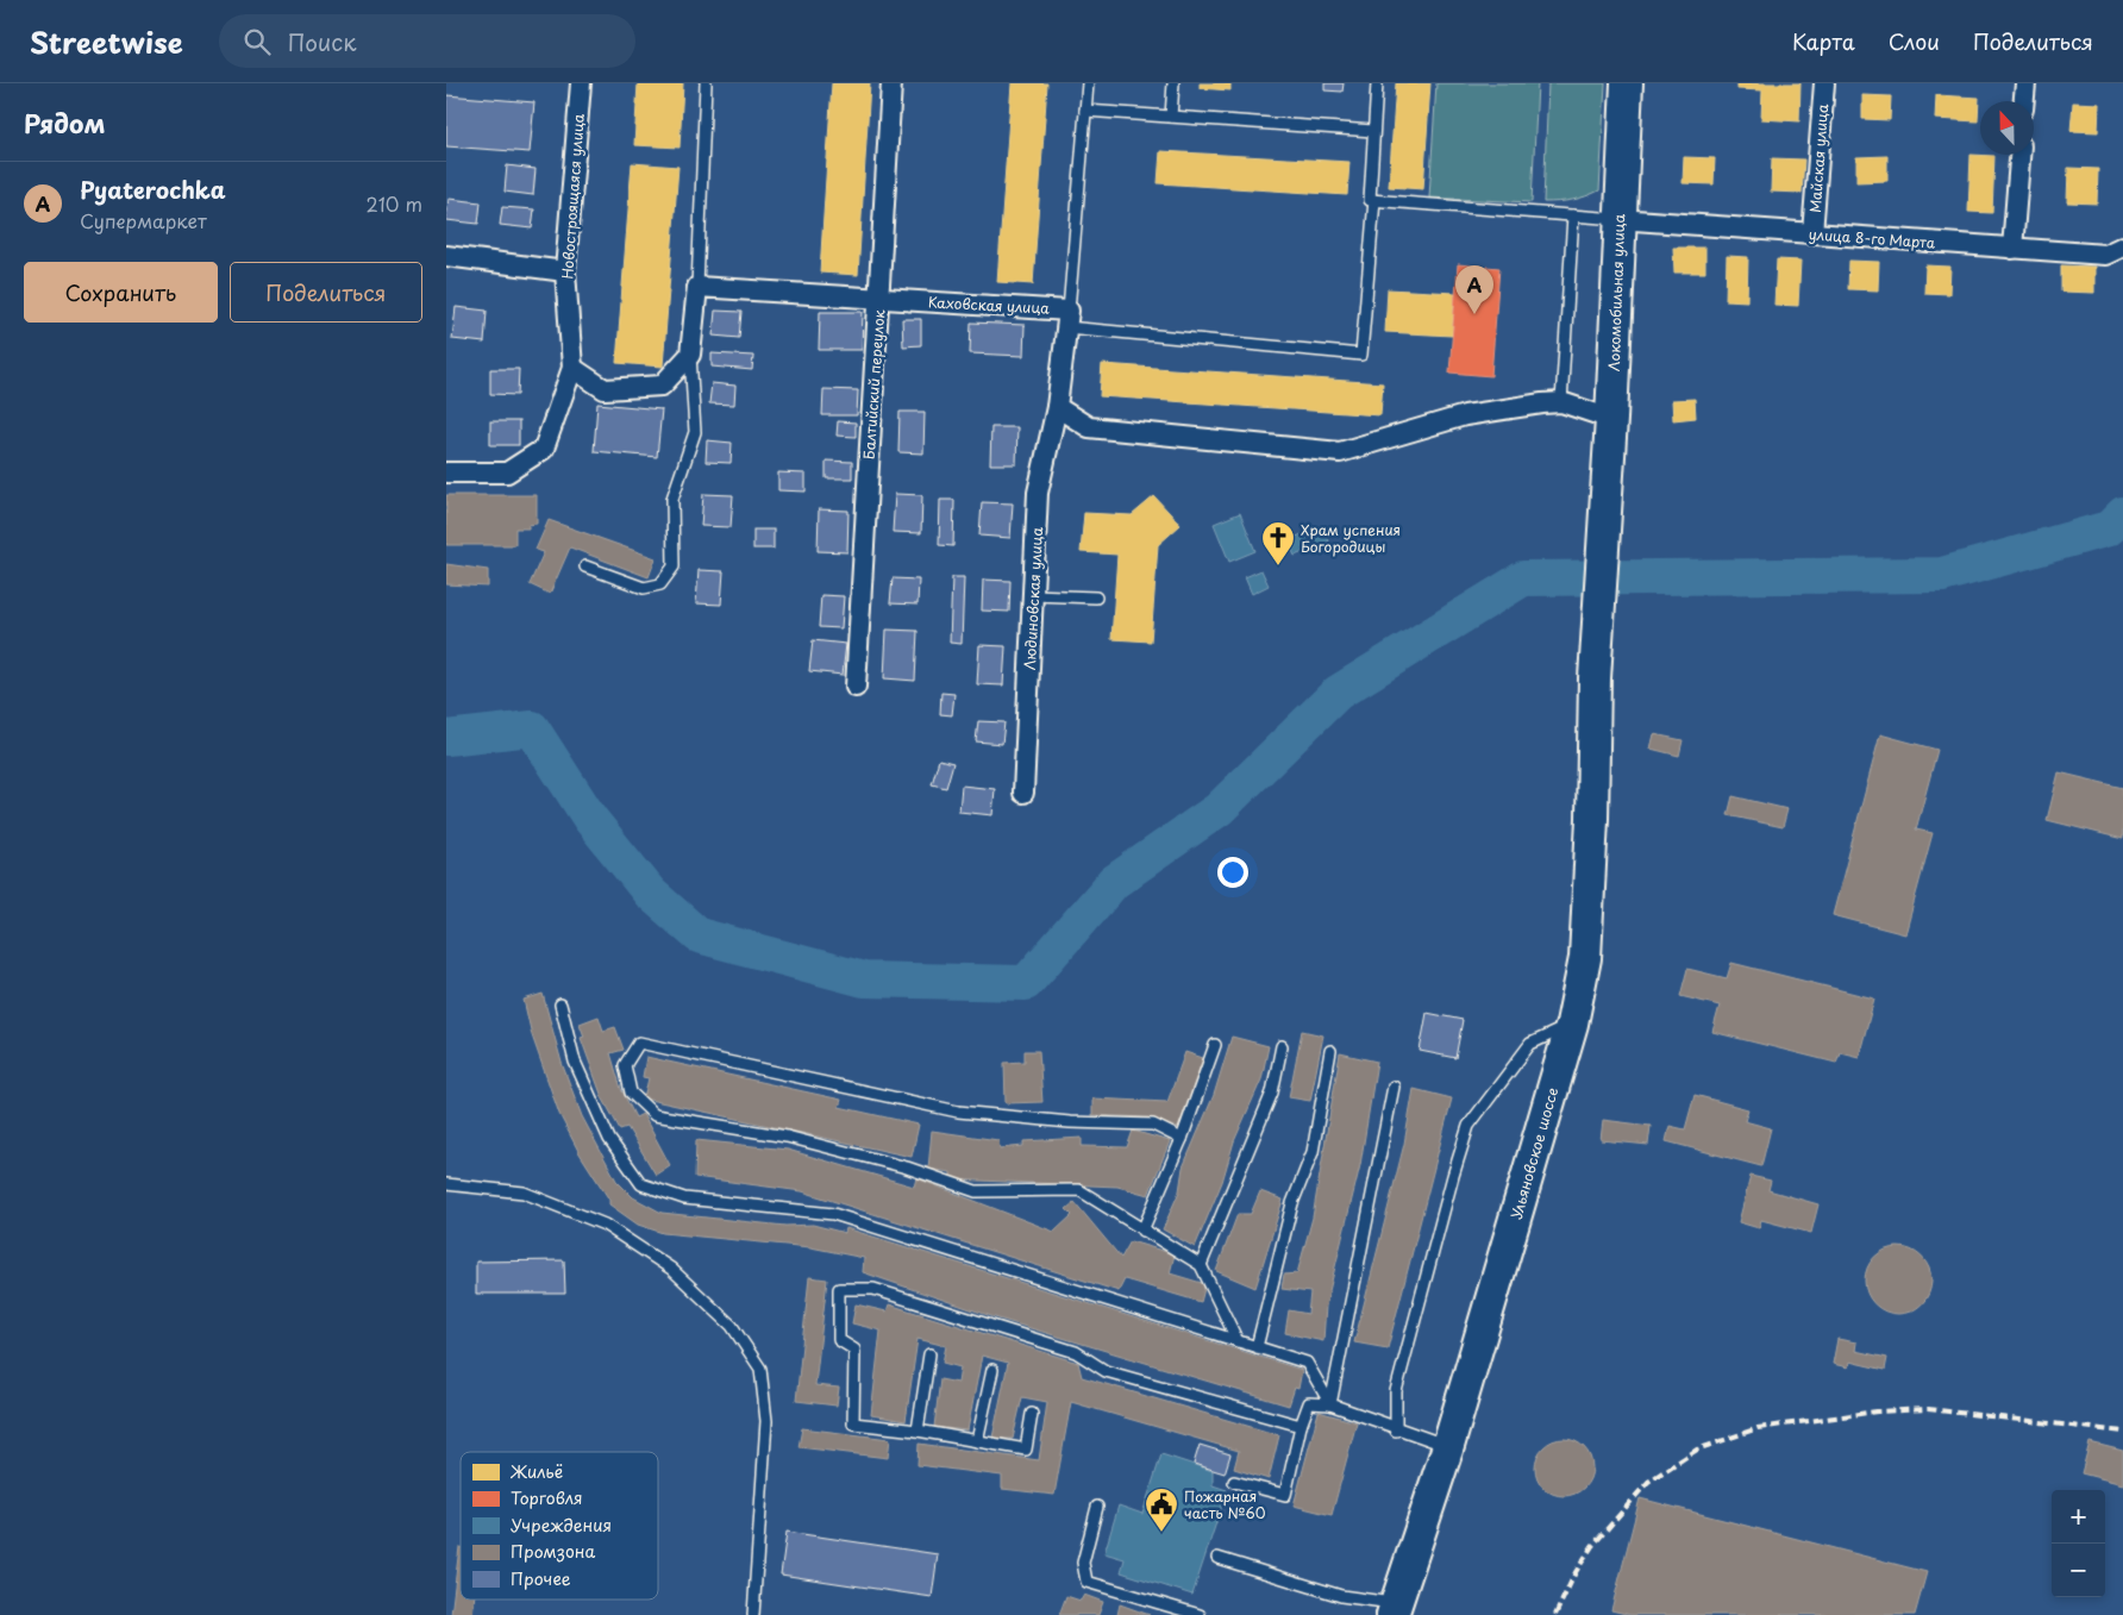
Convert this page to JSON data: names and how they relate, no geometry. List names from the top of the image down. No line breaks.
{"streets":{"main road":["Локомобильная улица","Ульяновское шоссе"],"street":["Майская улица","Новостроящаяся улица","улица 8-го Марта","Каховская улица","Балтийский переулок","Людиновская улица"]},"crossings":[["Майская улица","улица 8-го Марта"],["улица 8-го Марта","Локомобильная улица"],["Локомобильная улица","Ульяновское шоссе"],["Каховская улица","Балтийский переулок"],["Каховская улица","Людиновская улица"]],"places":{"church":["Храм успения Богородицы"],"public building":["Пожарная часть №60"]},"legend":["Жильё","Торговля","Учреждения","Промзона","Прочее"],"north":"top","page":{"header":"Streetwise","search":"Поиск","nav":["Карта","Слои","Поделиться"],"heading":"Рядом","list":[{"mark":"A","name":"Pyaterochka","note":"Супермаркет","value":"210 m"}],"buttons":["Сохранить","Поделиться"],"pins":"A","map_buttons":["+","−"]}}
